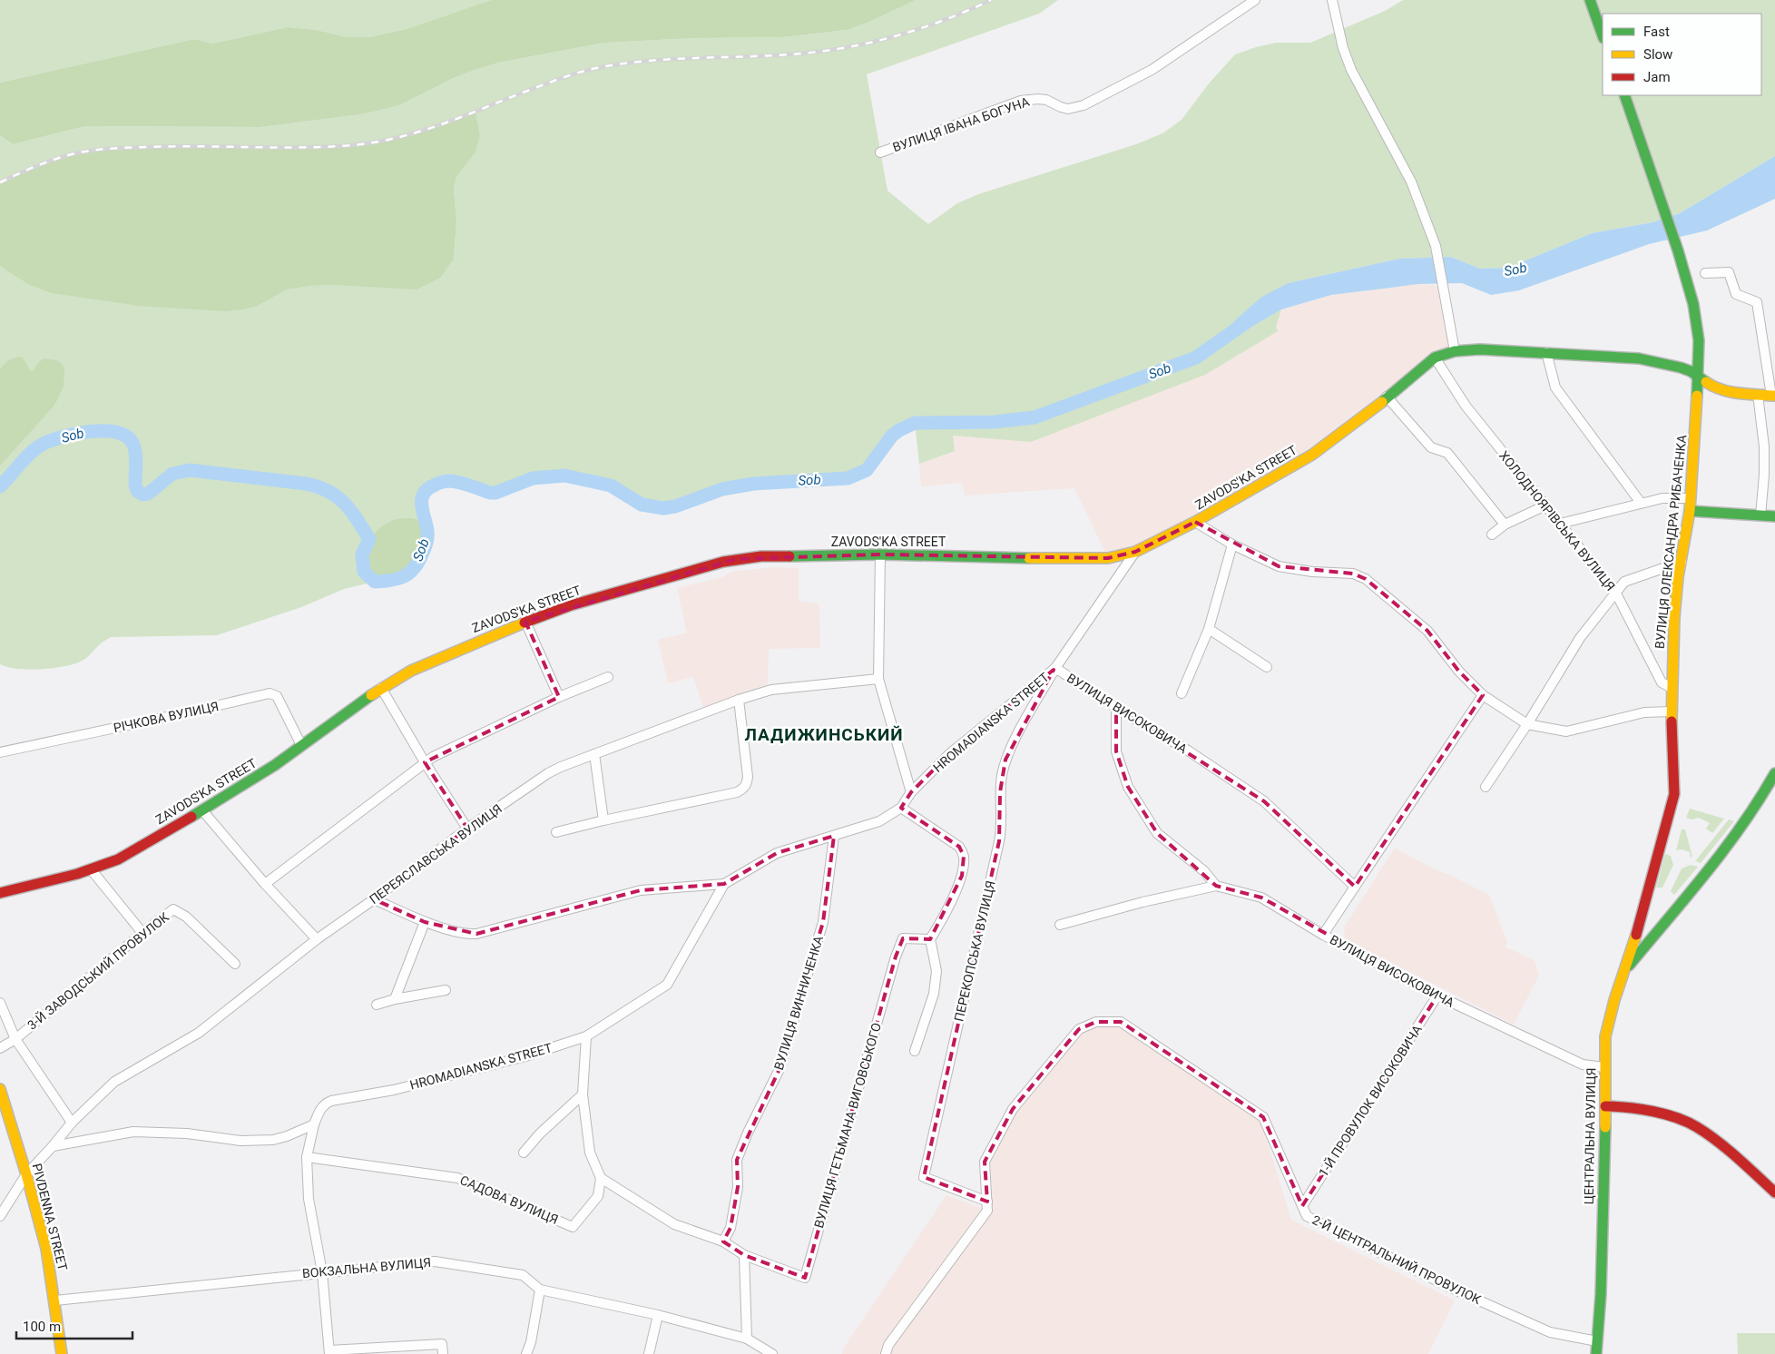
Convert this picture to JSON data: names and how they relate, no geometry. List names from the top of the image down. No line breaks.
{"streets":{"main road":["ZAVODS'KA STREET","ВУЛИЦЯ ОЛЕКСАНДРА РИБАЧЕНКА","ЦЕНТРАЛЬНА ВУЛИЦЯ","PIVDENNA STREET"],"street":["ВУЛИЦЯ ІВАНА БОГУНА","ХОЛОДНОЯРІВСЬКА ВУЛИЦЯ","ВУЛИЦЯ ВИСОКОВИЧА","РІЧКОВА ВУЛИЦЯ","HROMADIANSKA STREET","ПЕРЕЯСЛАВСЬКА ВУЛИЦЯ","ПЕРЕКОПСЬКА ВУЛИЦЯ","3-Й ЗАВОДСЬКИЙ ПРОВУЛОК","ВУЛИЦЯ ВИННИЧЕНКА","1-Й ПРОВУЛОК ВИСОКОВИЧА","ВУЛИЦЯ ГЕТЬМАНА ВИГОВСЬКОГО","САДОВА ВУЛИЦЯ","2-Й ЦЕНТРАЛЬНИЙ ПРОВУЛОК","ВОКЗАЛЬНА ВУЛИЦЯ"]},"crossings":[["ZAVODS'KA STREET","ХОЛОДНОЯРІВСЬКА ВУЛИЦЯ"],["ZAVODS'KA STREET","ВУЛИЦЯ ОЛЕКСАНДРА РИБАЧЕНКА"],["ZAVODS'KA STREET","РІЧКОВА ВУЛИЦЯ"],["ZAVODS'KA STREET","HROMADIANSKA STREET"],["ХОЛОДНОЯРІВСЬКА ВУЛИЦЯ","ВУЛИЦЯ ОЛЕКСАНДРА РИБАЧЕНКА"],["ВУЛИЦЯ ОЛЕКСАНДРА РИБАЧЕНКА","ЦЕНТРАЛЬНА ВУЛИЦЯ"],["ВУЛИЦЯ ВИСОКОВИЧА","HROMADIANSKA STREET"],["ВУЛИЦЯ ВИСОКОВИЧА","ПЕРЕКОПСЬКА ВУЛИЦЯ"],["ВУЛИЦЯ ВИСОКОВИЧА","1-Й ПРОВУЛОК ВИСОКОВИЧА"],["ВУЛИЦЯ ВИСОКОВИЧА","ЦЕНТРАЛЬНА ВУЛИЦЯ"],["HROMADIANSKA STREET","ПЕРЕКОПСЬКА ВУЛИЦЯ"],["HROMADIANSKA STREET","ВУЛИЦЯ ВИННИЧЕНКА"],["HROMADIANSKA STREET","САДОВА ВУЛИЦЯ"],["HROMADIANSKA STREET","ВОКЗАЛЬНА ВУЛИЦЯ"],["ПЕРЕКОПСЬКА ВУЛИЦЯ","2-Й ЦЕНТРАЛЬНИЙ ПРОВУЛОК"],["1-Й ПРОВУЛОК ВИСОКОВИЧА","2-Й ЦЕНТРАЛЬНИЙ ПРОВУЛОК"],["ЦЕНТРАЛЬНА ВУЛИЦЯ","2-Й ЦЕНТРАЛЬНИЙ ПРОВУЛОК"],["PIVDENNA STREET","ВОКЗАЛЬНА ВУЛИЦЯ"]],"districts":["ЛАДИЖИНСЬКИЙ"],"water":["Sob"],"legend":["Fast","Slow","Jam"],"scale_bar":"100 m"}
